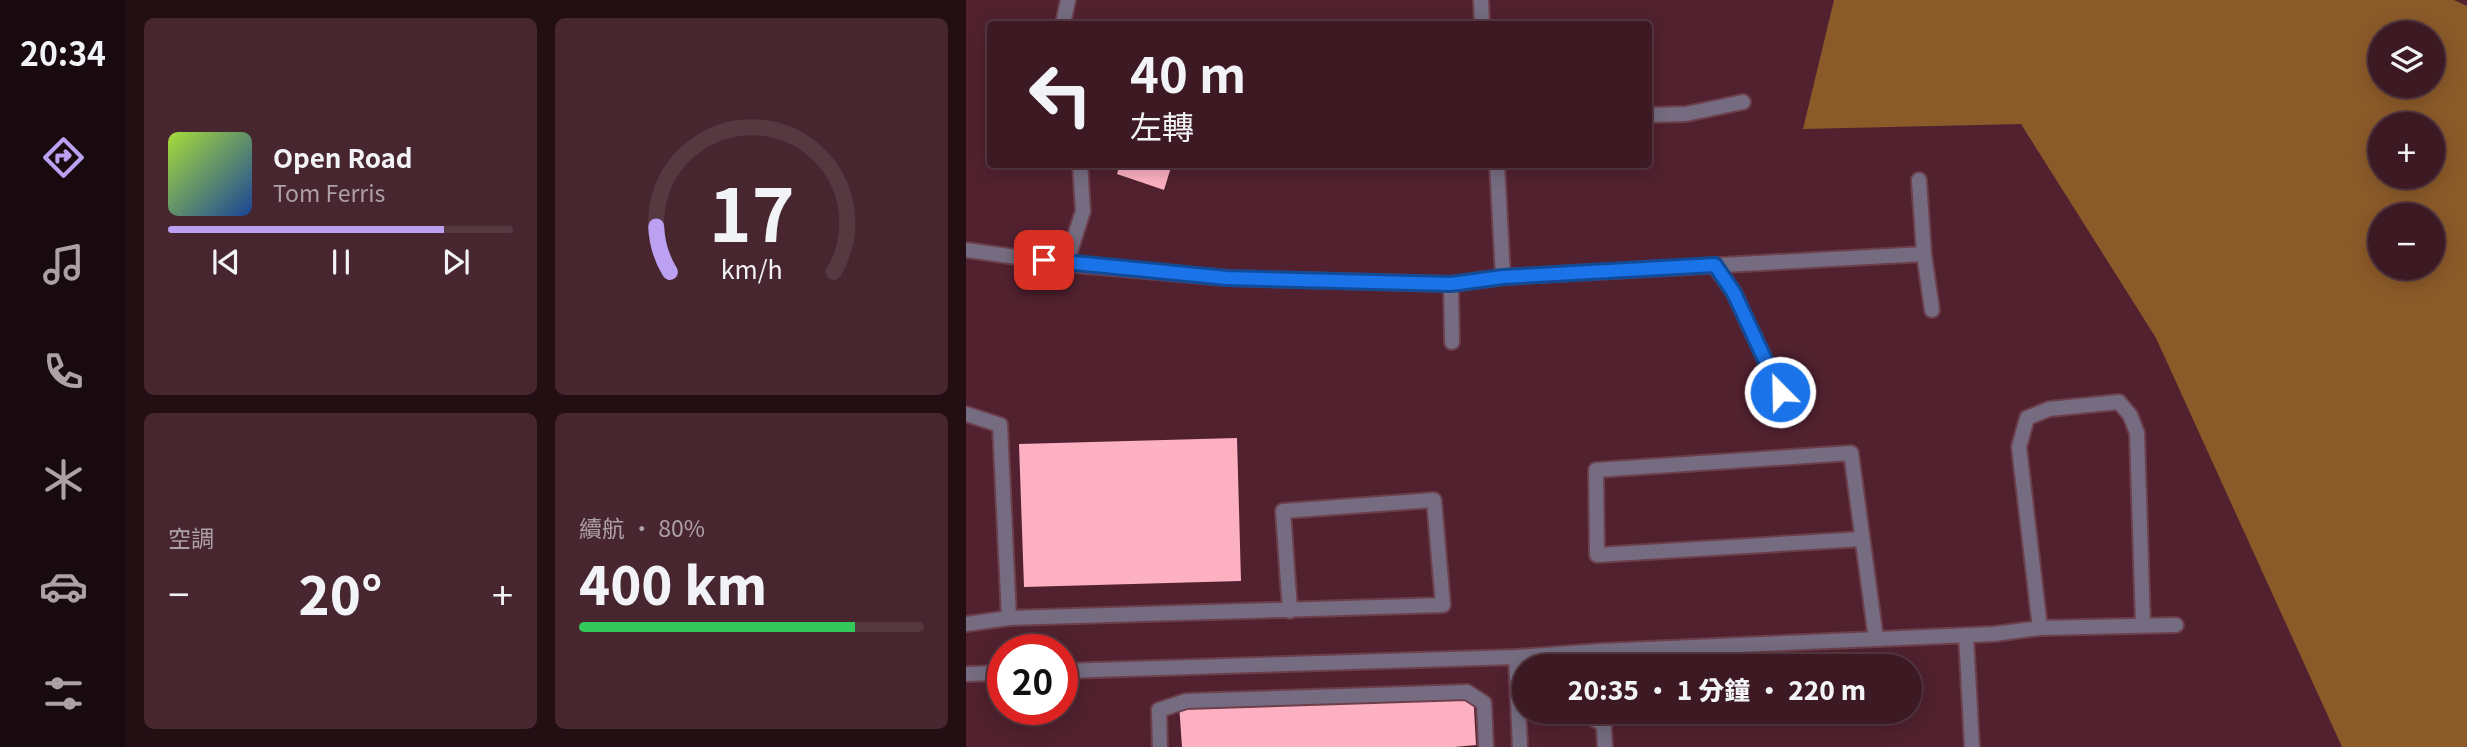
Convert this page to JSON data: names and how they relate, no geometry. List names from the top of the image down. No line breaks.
{"page":{"tabs":"20:34","map_buttons":["+","−"],"turn":["40 m","左轉"],"song":["Open Road","Tom Ferris"],"tile":["空調",["續航 · 80%","400 km"]],"heat":["−","20°","+"],"limit":"20","trip":"20:35 · 1 分鐘 · 220 m","gauge":["17","km/h"]}}
